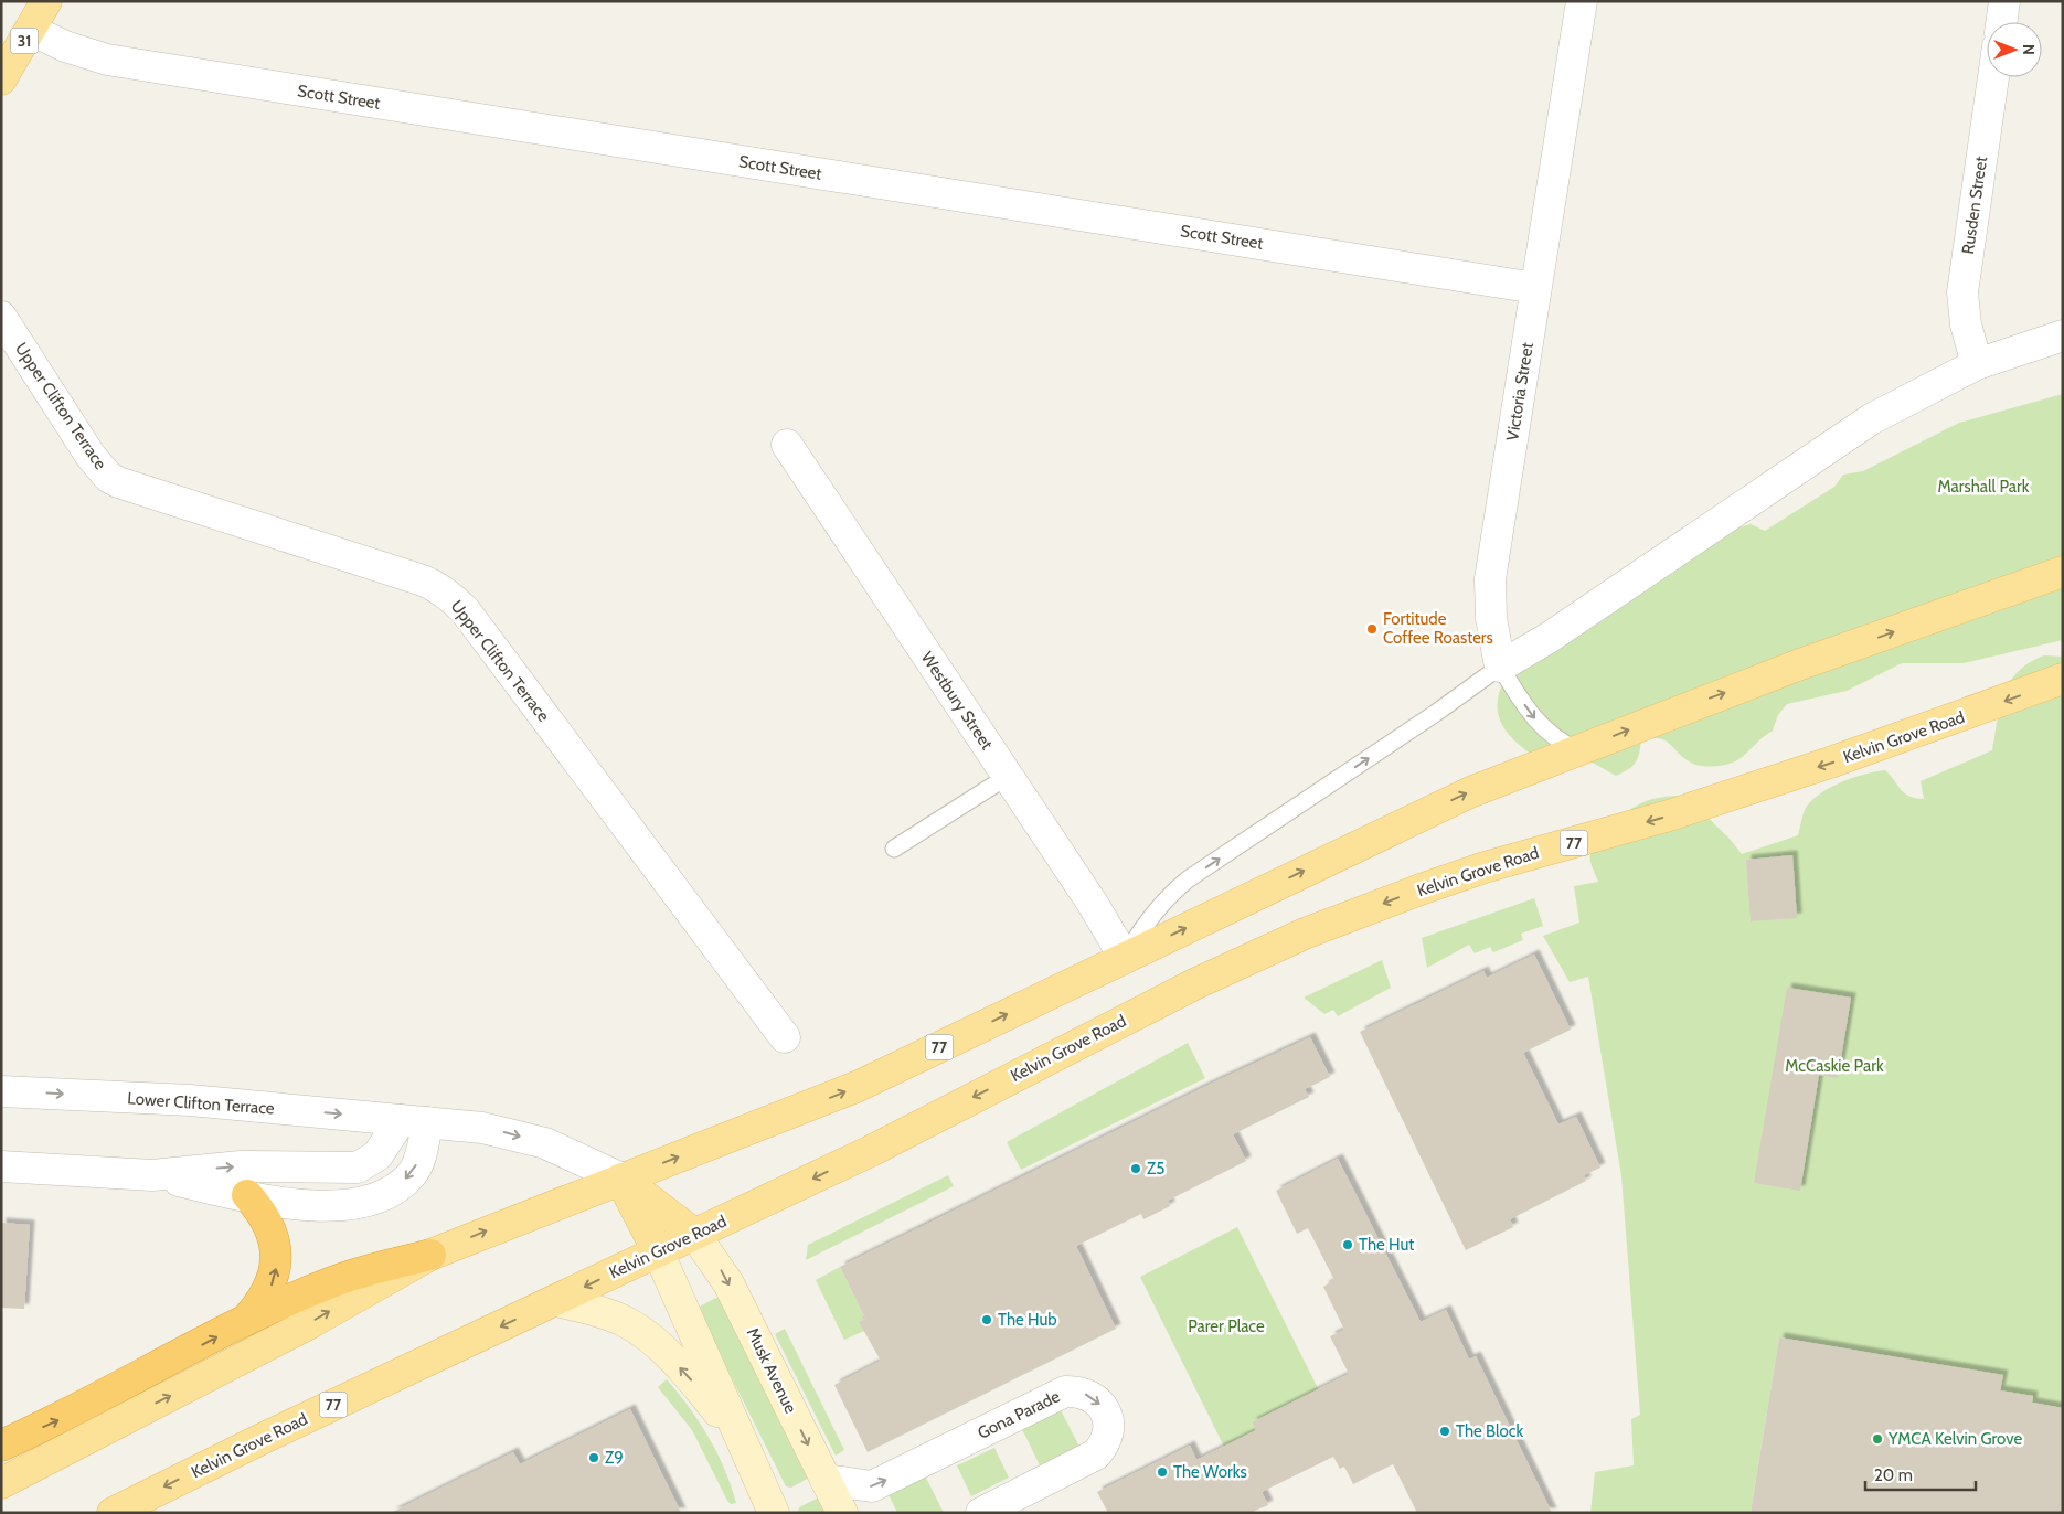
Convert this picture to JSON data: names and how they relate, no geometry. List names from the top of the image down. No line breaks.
{"streets":{"main road":["31","Kelvin Grove Road","77"],"street":["Scott Street","Rusden Street","Victoria Street","Upper Clifton Terrace","Westbury Street","Lower Clifton Terrace","Musk Avenue","Gona Parade"]},"crossings":[["31","Scott Street"],["Scott Street","Victoria Street"],["Victoria Street","77"],["Westbury Street","77"],["Kelvin Grove Road","Musk Avenue"],["77","Lower Clifton Terrace"],["Musk Avenue","Gona Parade"]],"parks":["Marshall Park","McCaskie Park","Parer Place"],"places":["Fortitude Coffee Roasters","Z5","The Hut","The Hub","The Block","YMCA Kelvin Grove","Z9","The Works"],"scale_bar":"20 m","north":"right"}
